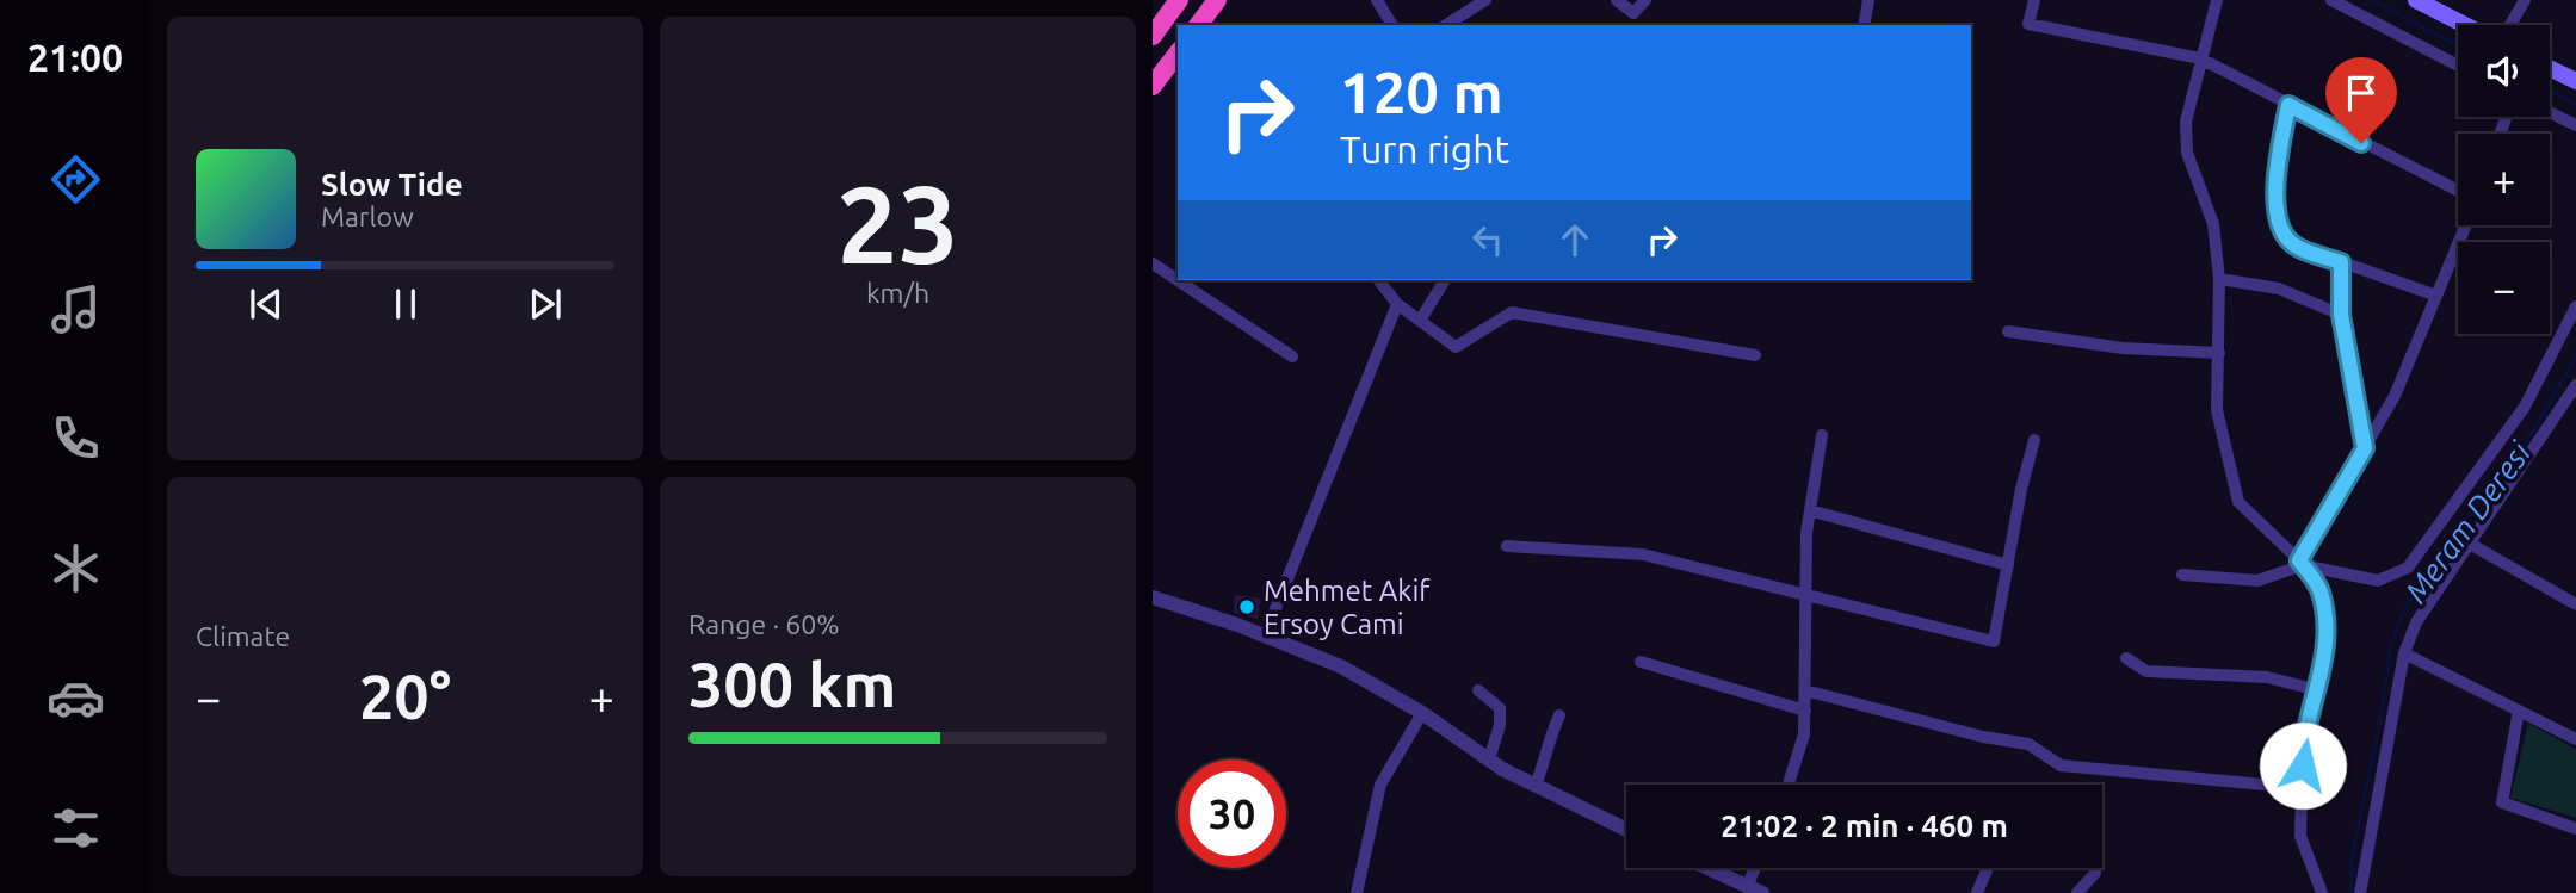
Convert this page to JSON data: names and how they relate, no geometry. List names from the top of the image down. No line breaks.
{"water":["Meram Deresi"],"places":["Mehmet Akif Ersoy Cami"],"page":{"tabs":"21:00","tile":[["23","km/h"],"Climate",["Range · 60%","300 km"]],"map_buttons":["+","−"],"turn":["120 m","Turn right"],"song":["Slow Tide","Marlow"],"heat":["−","20°","+"],"limit":"30","trip":"21:02 · 2 min · 460 m"}}
